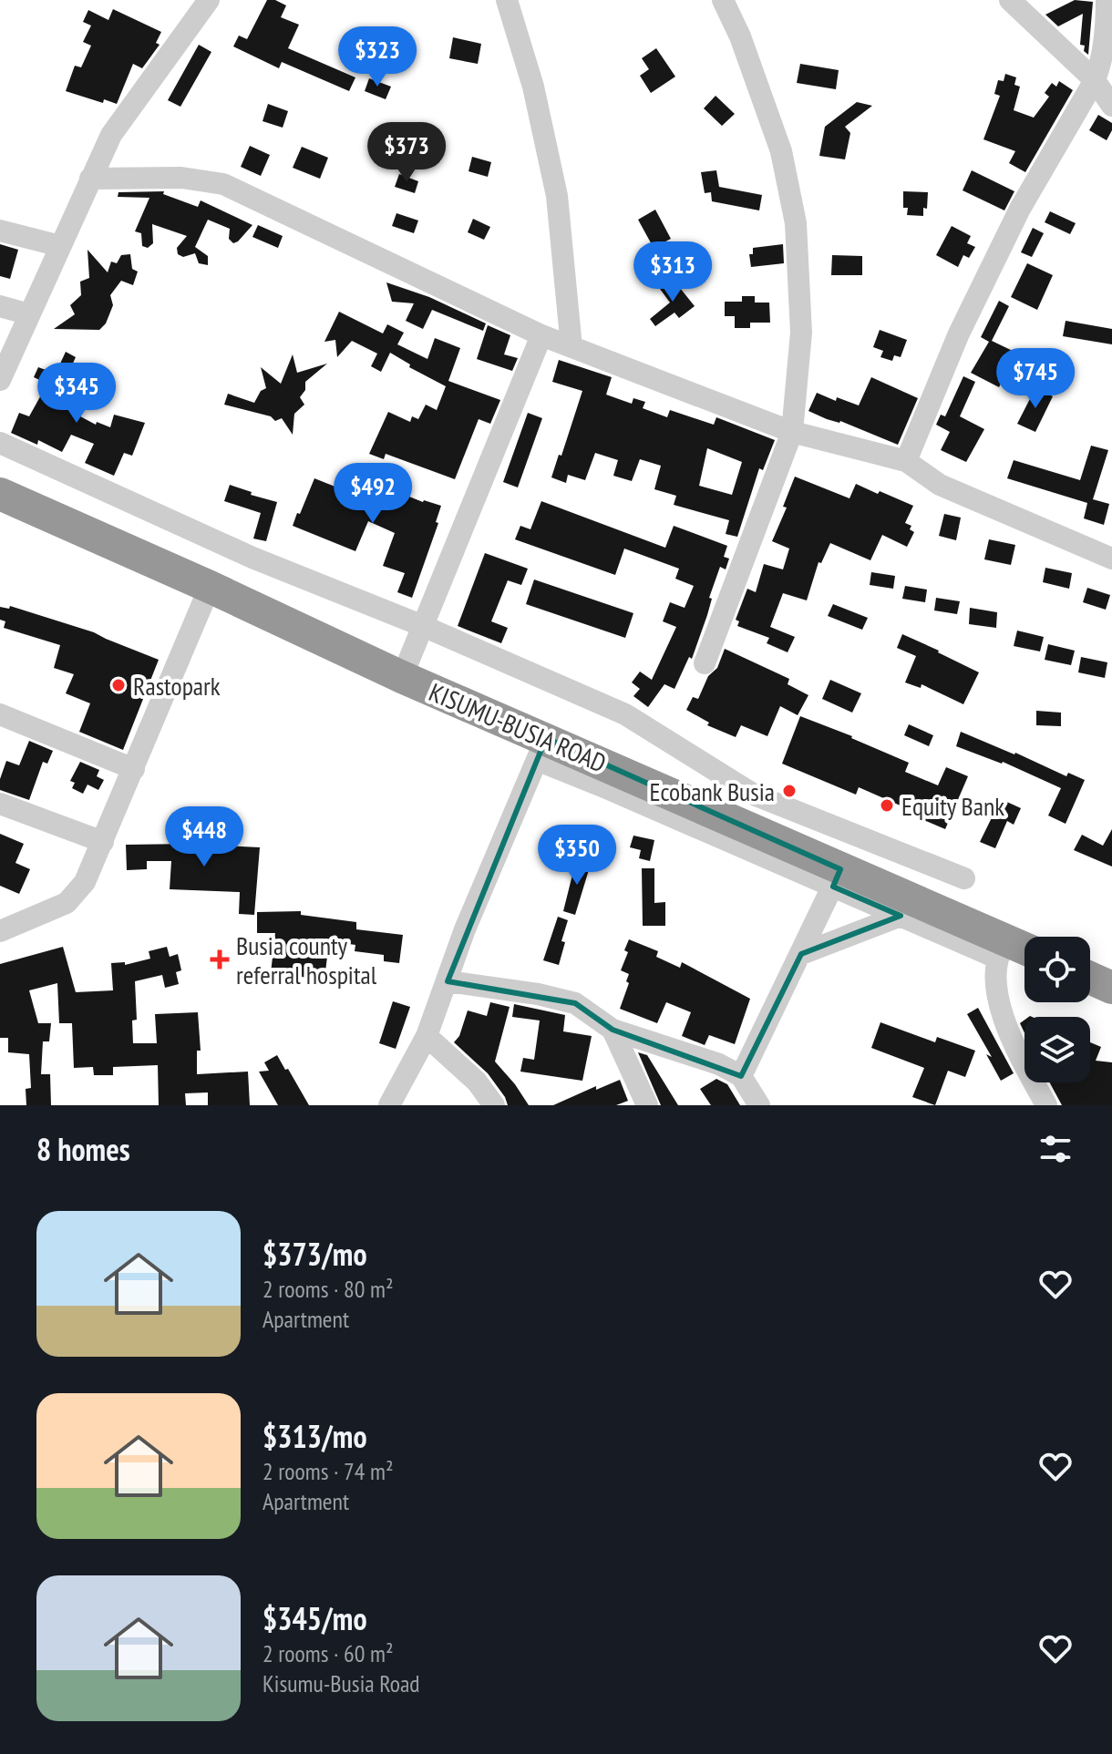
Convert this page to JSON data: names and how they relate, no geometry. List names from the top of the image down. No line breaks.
{"streets":{"highway":["KISUMU-BUSIA ROAD"]},"places":{"other":["Rastopark","Ecobank Busia","Equity Bank"],"health":["Busia county referral hospital"]},"page":{"price":["$323","$373","$313","$745","$345","$492","$448","$350"],"heading":"8 homes","list":[{"name":"$373/mo","note":"2 rooms · 80 m² · Apartment"},{"name":"$313/mo","note":"2 rooms · 74 m² · Apartment"},{"name":"$345/mo","note":"2 rooms · 60 m² · Kisumu-Busia Road"}]}}
